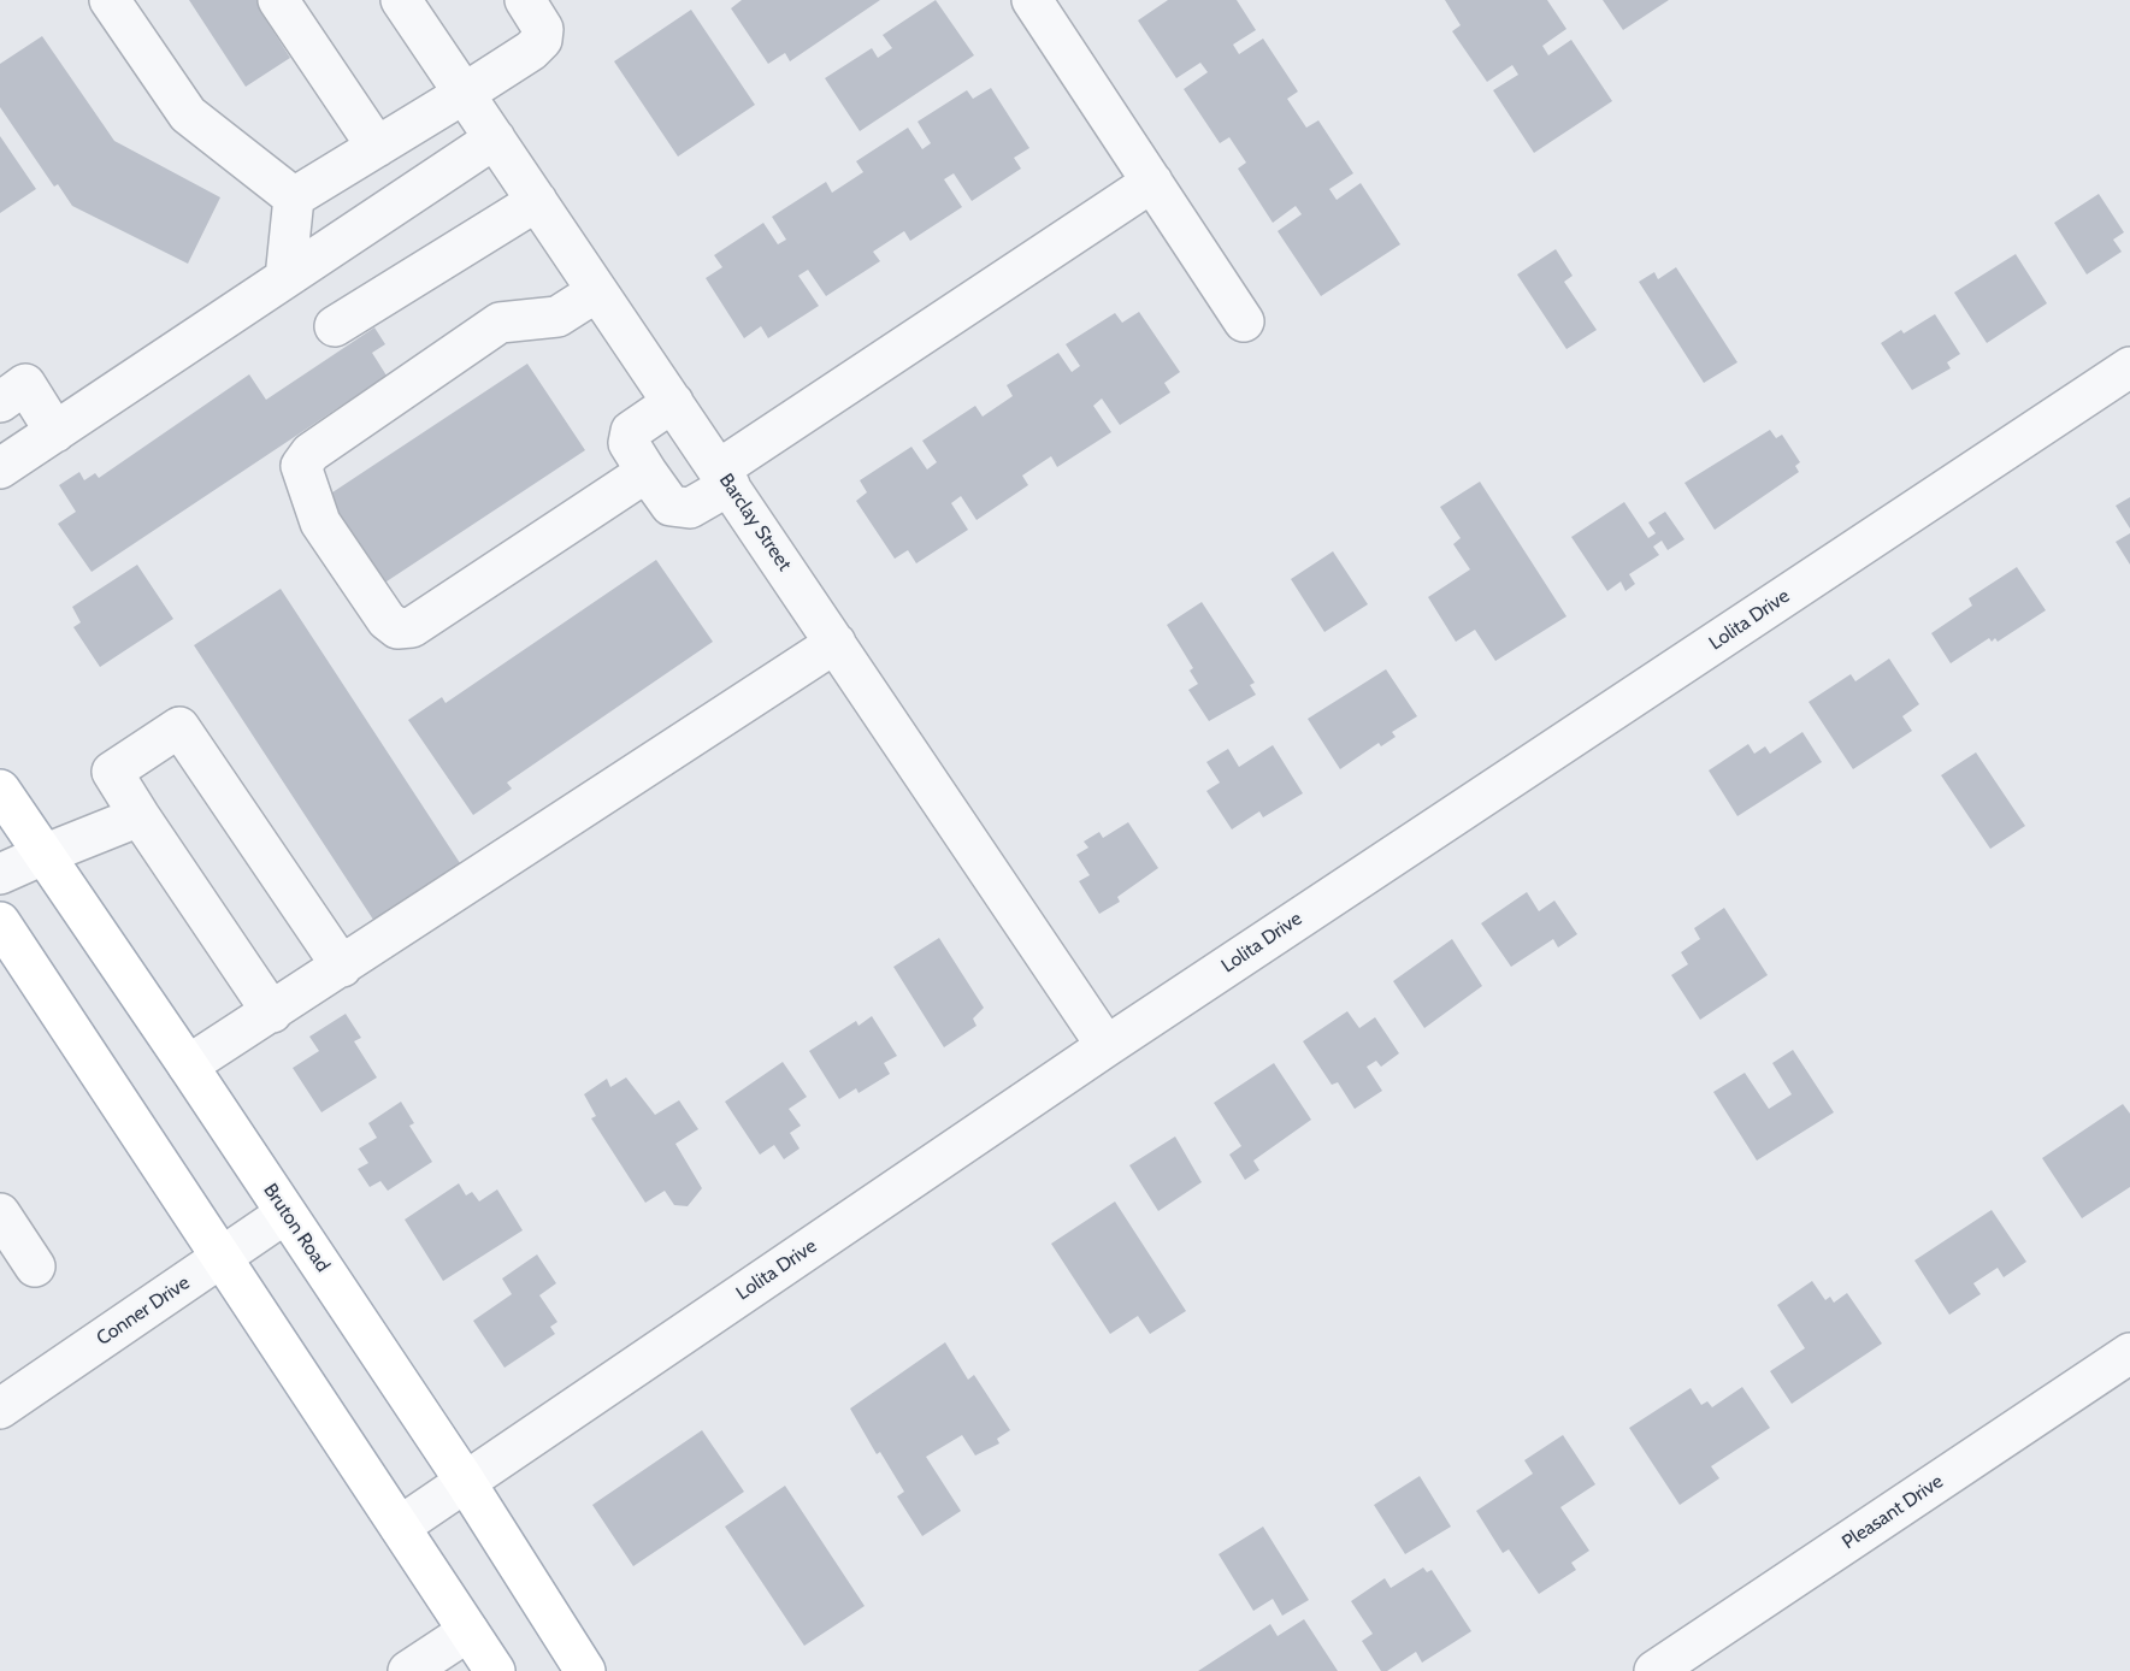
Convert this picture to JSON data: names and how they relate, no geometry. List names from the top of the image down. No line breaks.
{"streets":{"main road":["Bruton Road"],"street":["Barclay Street","Lolita Drive","Conner Drive","Pleasant Drive"]},"crossings":[["Barclay Street","Lolita Drive"],["Lolita Drive","Bruton Road"],["Bruton Road","Conner Drive"]]}
